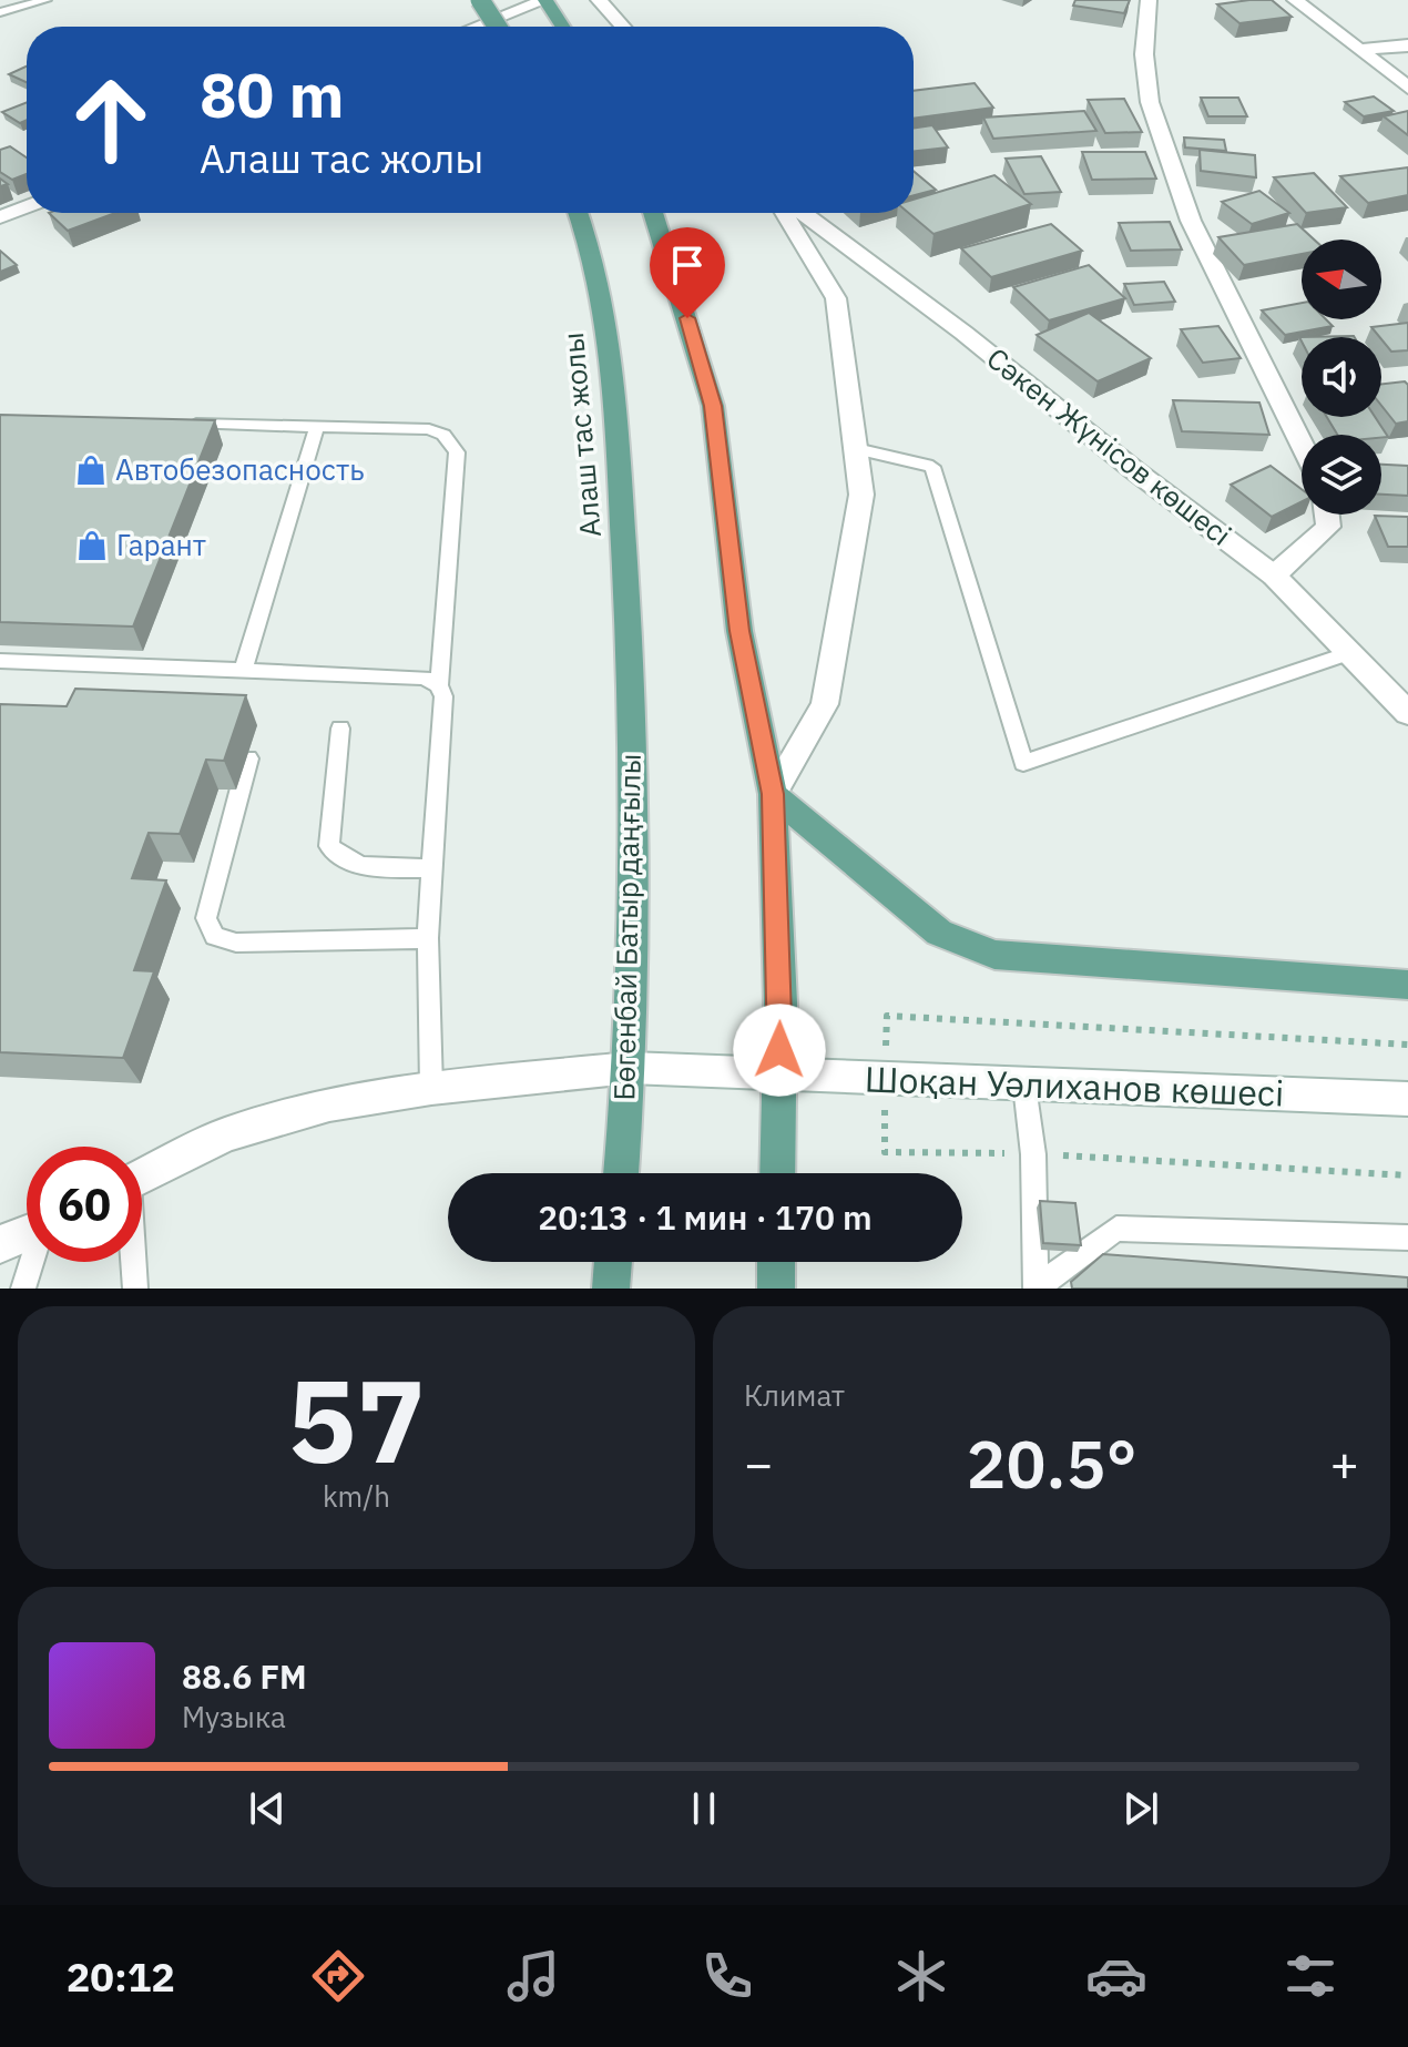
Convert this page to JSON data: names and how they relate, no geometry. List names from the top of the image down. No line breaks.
{"streets":{"main road":["Алаш тас жолы","Бөгенбай Батыр даңғылы"],"street":["Сәкен Жүнісов көшесі","Шоқан Уәлиханов көшесі"]},"crossings":[["Алаш тас жолы","Бөгенбай Батыр даңғылы"],["Бөгенбай Батыр даңғылы","Шоқан Уәлиханов көшесі"]],"places":{"shop":["Автобезопасность","Гарант"]},"north":"left","page":{"turn":["80 m","Алаш тас жолы"],"limit":"60","trip":"20:13 · 1 мин · 170 m","tile":[["57","km/h"],"Климат"],"heat":["−","20.5°","+"],"song":["88.6 FM","Музыка"],"tabs":"20:12"}}
